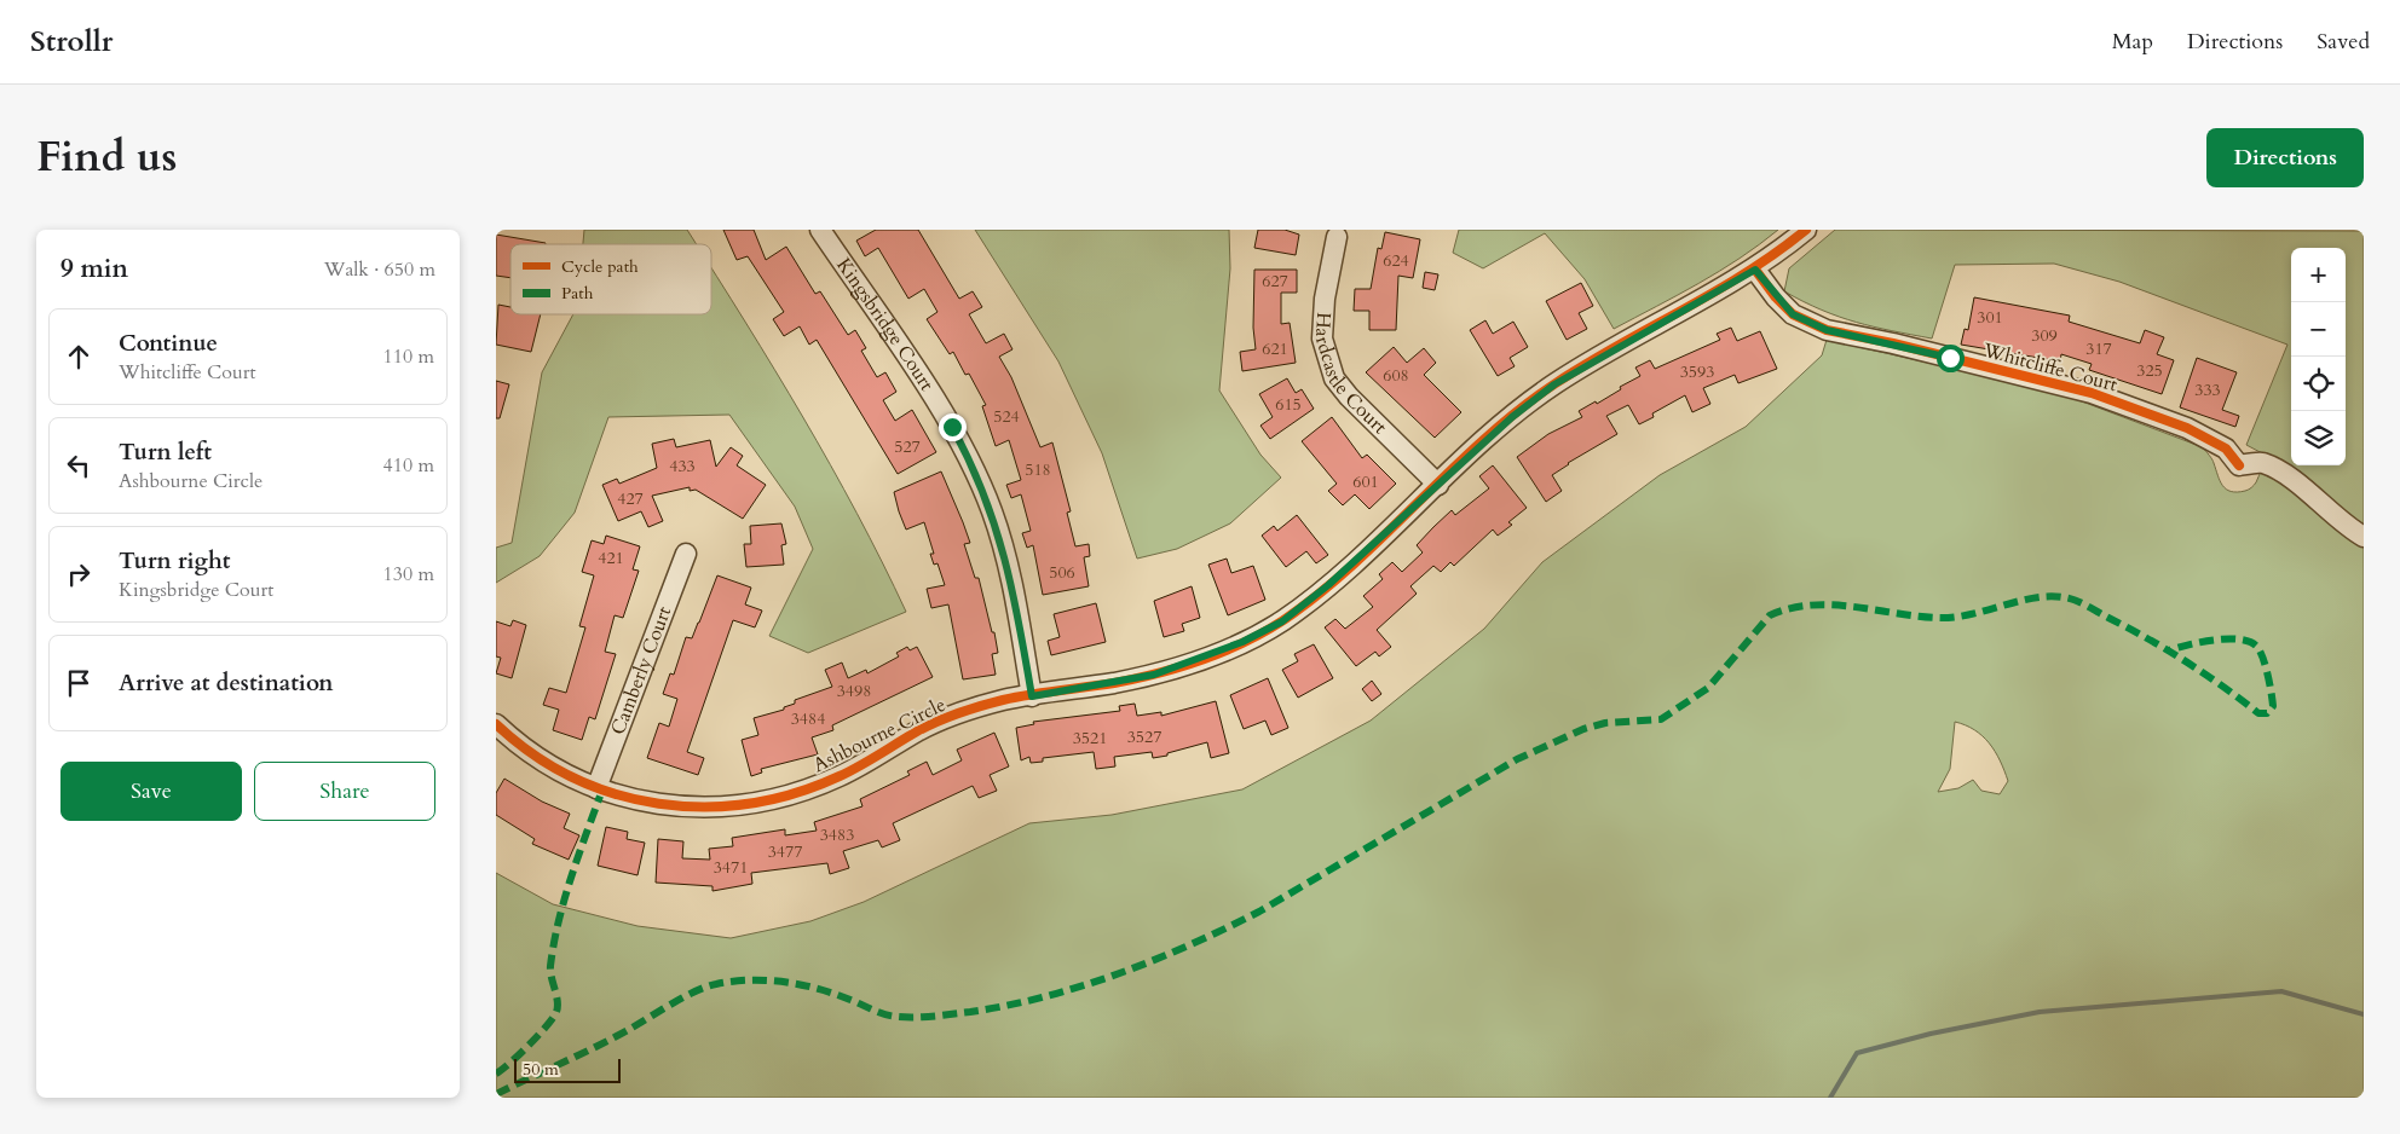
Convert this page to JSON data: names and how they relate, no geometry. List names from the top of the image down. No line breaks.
{"streets":{"street":["Kingsbridge Court","Whitcliffe Court","Hardcastle Court","Camberly Court","Ashbourne Circle"]},"crossings":[["Kingsbridge Court","Ashbourne Circle"],["Whitcliffe Court","Ashbourne Circle"],["Hardcastle Court","Ashbourne Circle"],["Camberly Court","Ashbourne Circle"]],"house_numbers":["624","627","301","309","621","317","325","3593","608","333","615","524","527","433","518","601","427","421","506","3498","3484","3527","3521","3483","3477","3471"],"legend":["Cycle path","Path"],"scale_bar":"50 m","page":{"header":"Strollr","nav":["Map","Directions","Saved"],"title":"Find us","buttons":["Directions",["Save","Share"]],"heading":["9 min","Walk · 650 m"],"map_buttons":["+","−"],"list":[["Continue","Whitcliffe Court","110 m"],["Turn left","Ashbourne Circle","410 m"],["Turn right","Kingsbridge Court","130 m"],"Arrive at destination"],"scale":"50 m"}}
